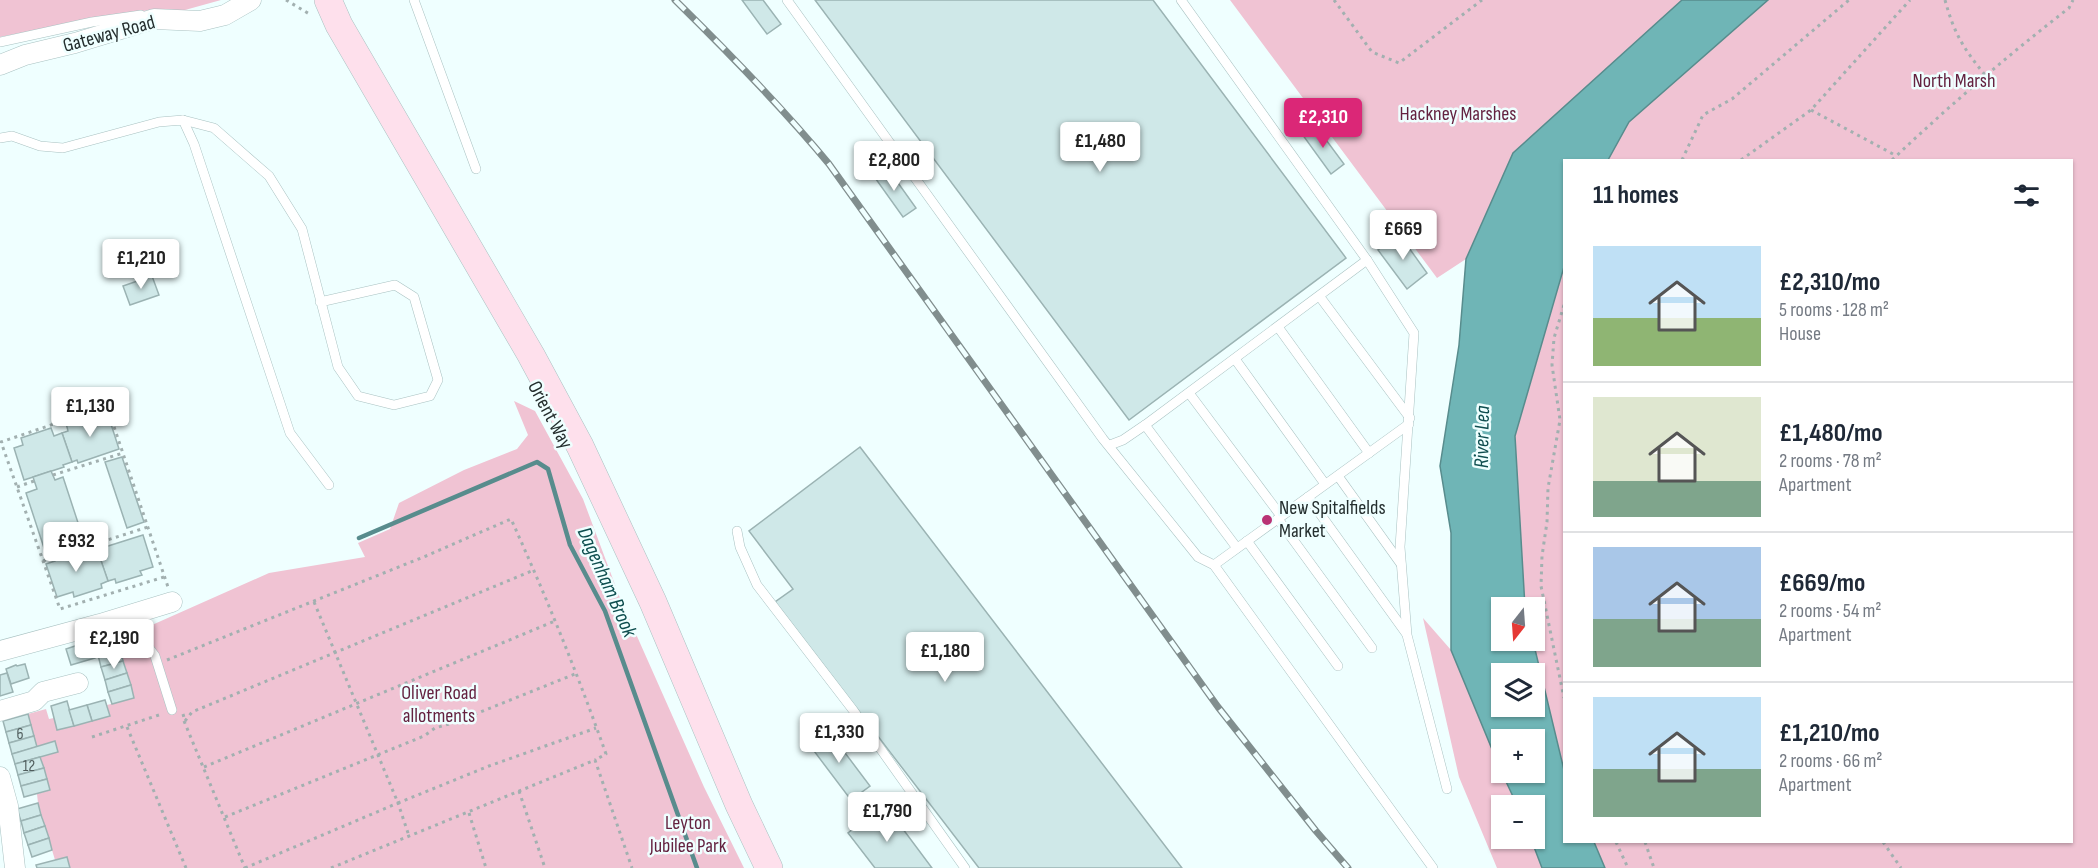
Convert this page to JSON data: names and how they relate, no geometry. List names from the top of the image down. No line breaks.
{"streets":{"street":["Gateway Road","Orient Way"]},"water":["River Lea","Dagenham Brook"],"parks":["North Marsh","Hackney Marshes","Oliver Road allotments","Leyton Jubilee Park"],"places":["New Spitalfields Market"],"house_numbers":["6","12"],"north":"bottom","page":{"price":["£2,310","£1,480","£2,800","£669","£1,210","£1,130","£932","£2,190","£1,180","£1,330","£1,790"],"heading":"11 homes","list":[{"name":"£2,310/mo","note":"5 rooms · 128 m² · House"},{"name":"£1,480/mo","note":"2 rooms · 78 m² · Apartment"},{"name":"£669/mo","note":"2 rooms · 54 m² · Apartment"},{"name":"£1,210/mo","note":"2 rooms · 66 m² · Apartment"}],"map_buttons":["+","−"]}}
